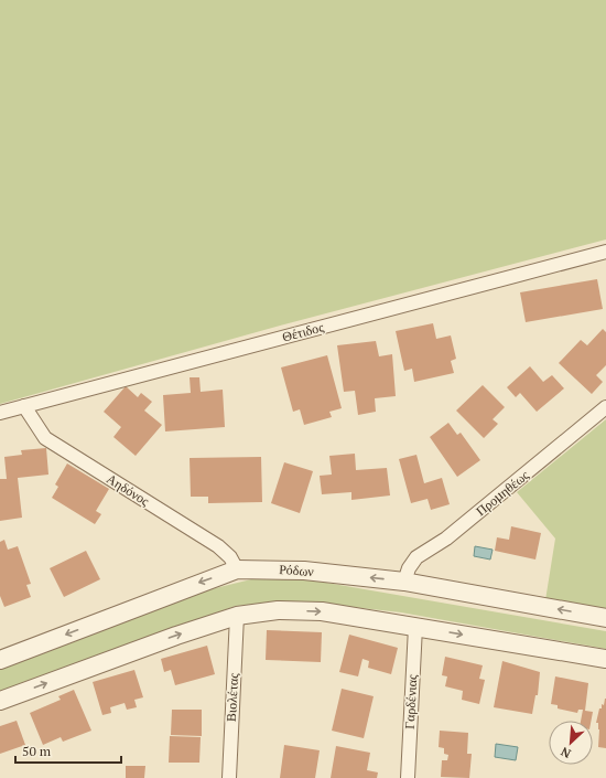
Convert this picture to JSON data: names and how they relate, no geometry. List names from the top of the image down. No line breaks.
{"streets":{"street":["Θέτιδος","Αηδόνος","Προμηθέως","Ρόδων","Βιολέτας","Γαρδένιας"]},"crossings":[["Θέτιδος","Αηδόνος"],["Αηδόνος","Ρόδων"],["Προμηθέως","Ρόδων"]],"scale_bar":"50 m","north":"bottom left"}
